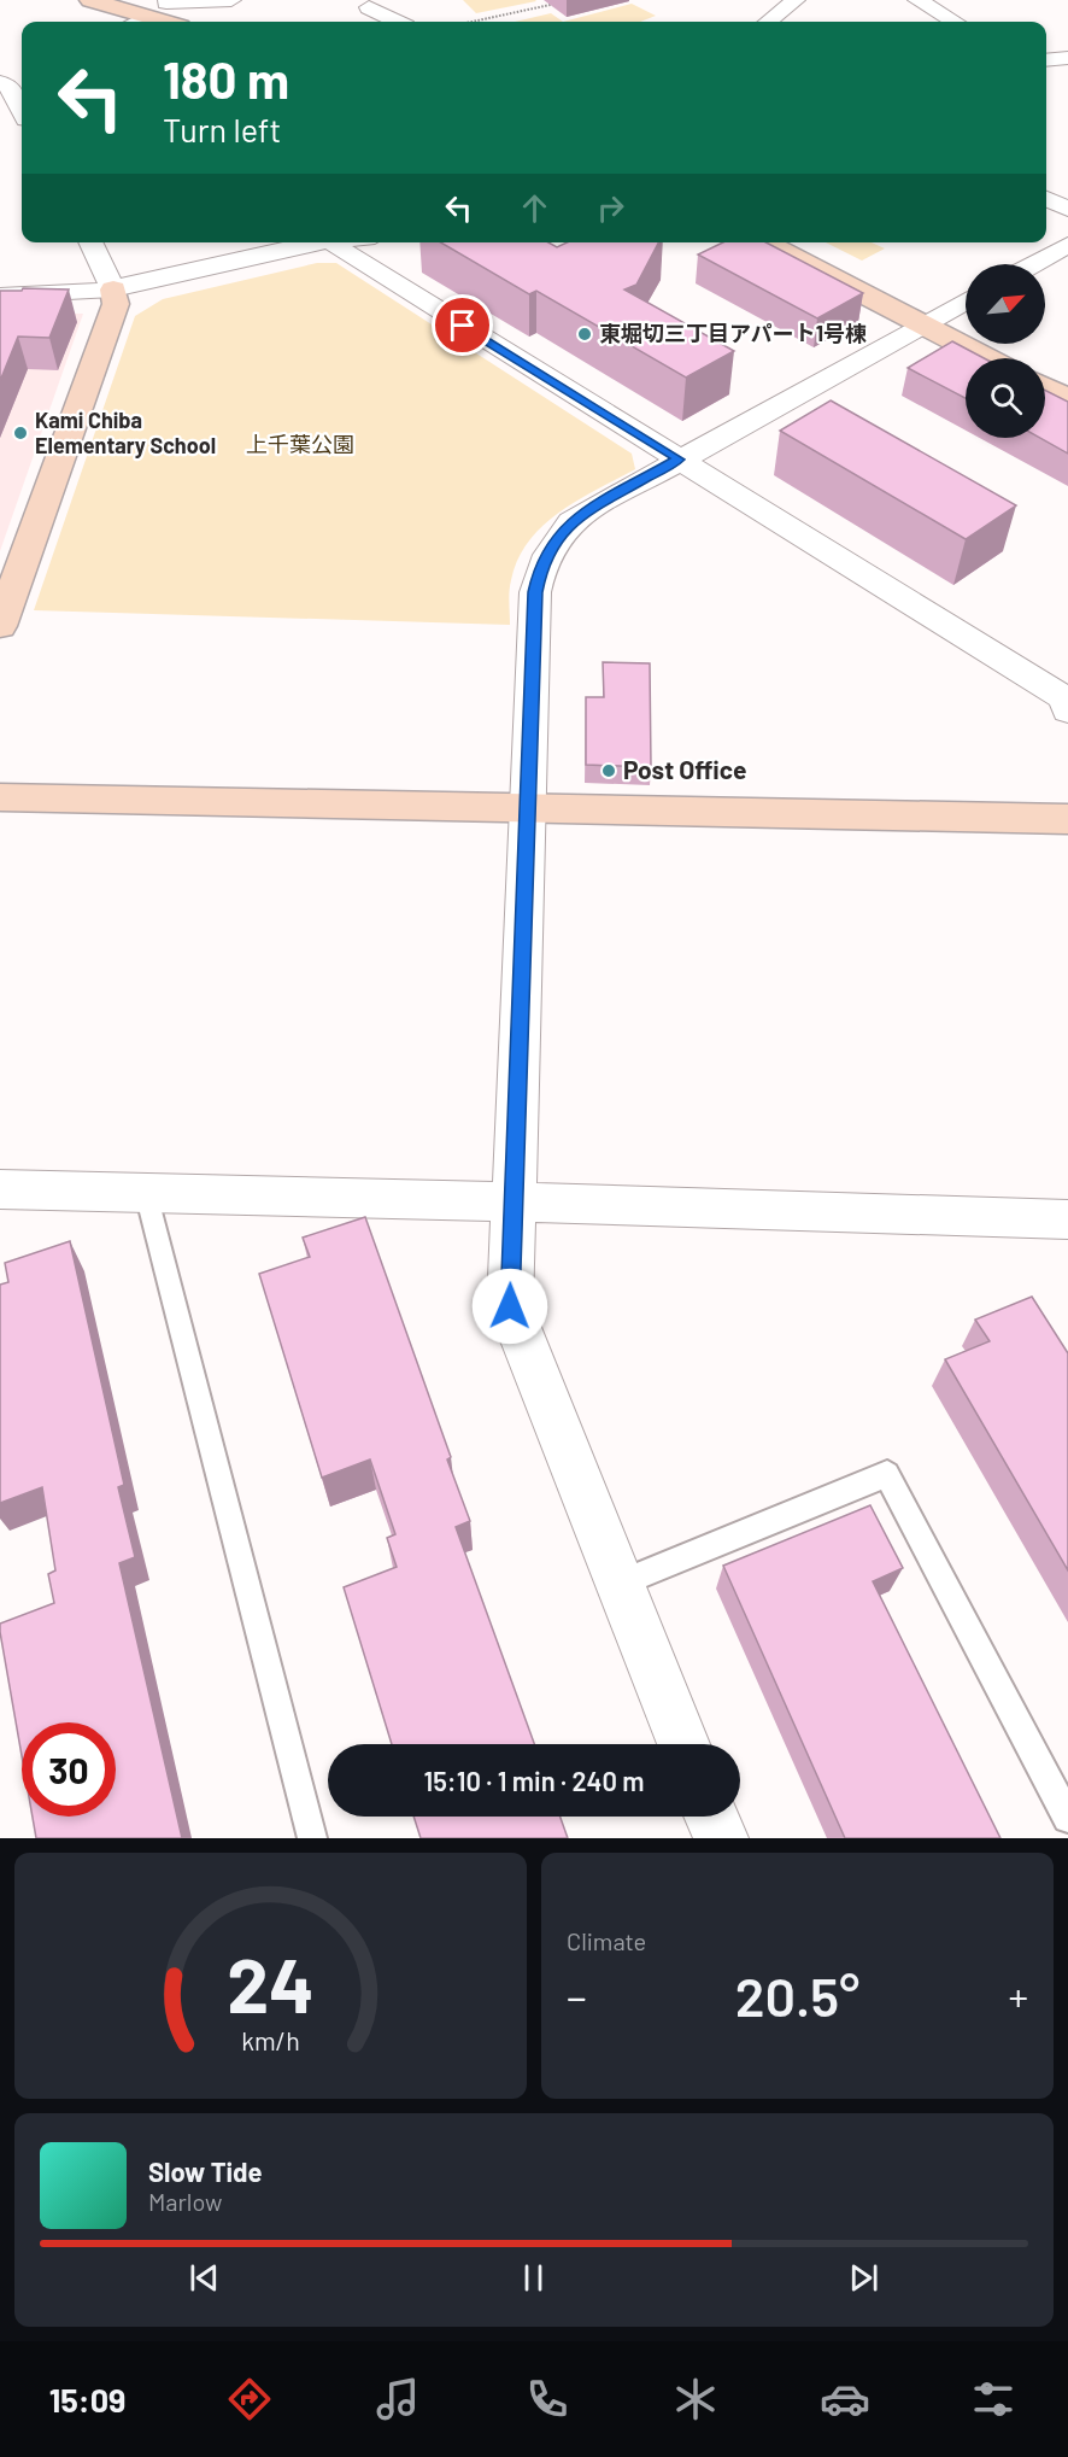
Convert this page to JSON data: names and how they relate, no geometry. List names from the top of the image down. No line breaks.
{"parks":["上千葉公園"],"places":["東堀切三丁目アパート1号棟","Kami Chiba Elementary School","Post Office"],"north":"top right","page":{"turn":["180 m","Turn left"],"limit":"30","trip":"15:10 · 1 min · 240 m","tile":"Climate","heat":["−","20.5°","+"],"song":["Slow Tide","Marlow"],"tabs":"15:09","gauge":["24","km/h"]}}
